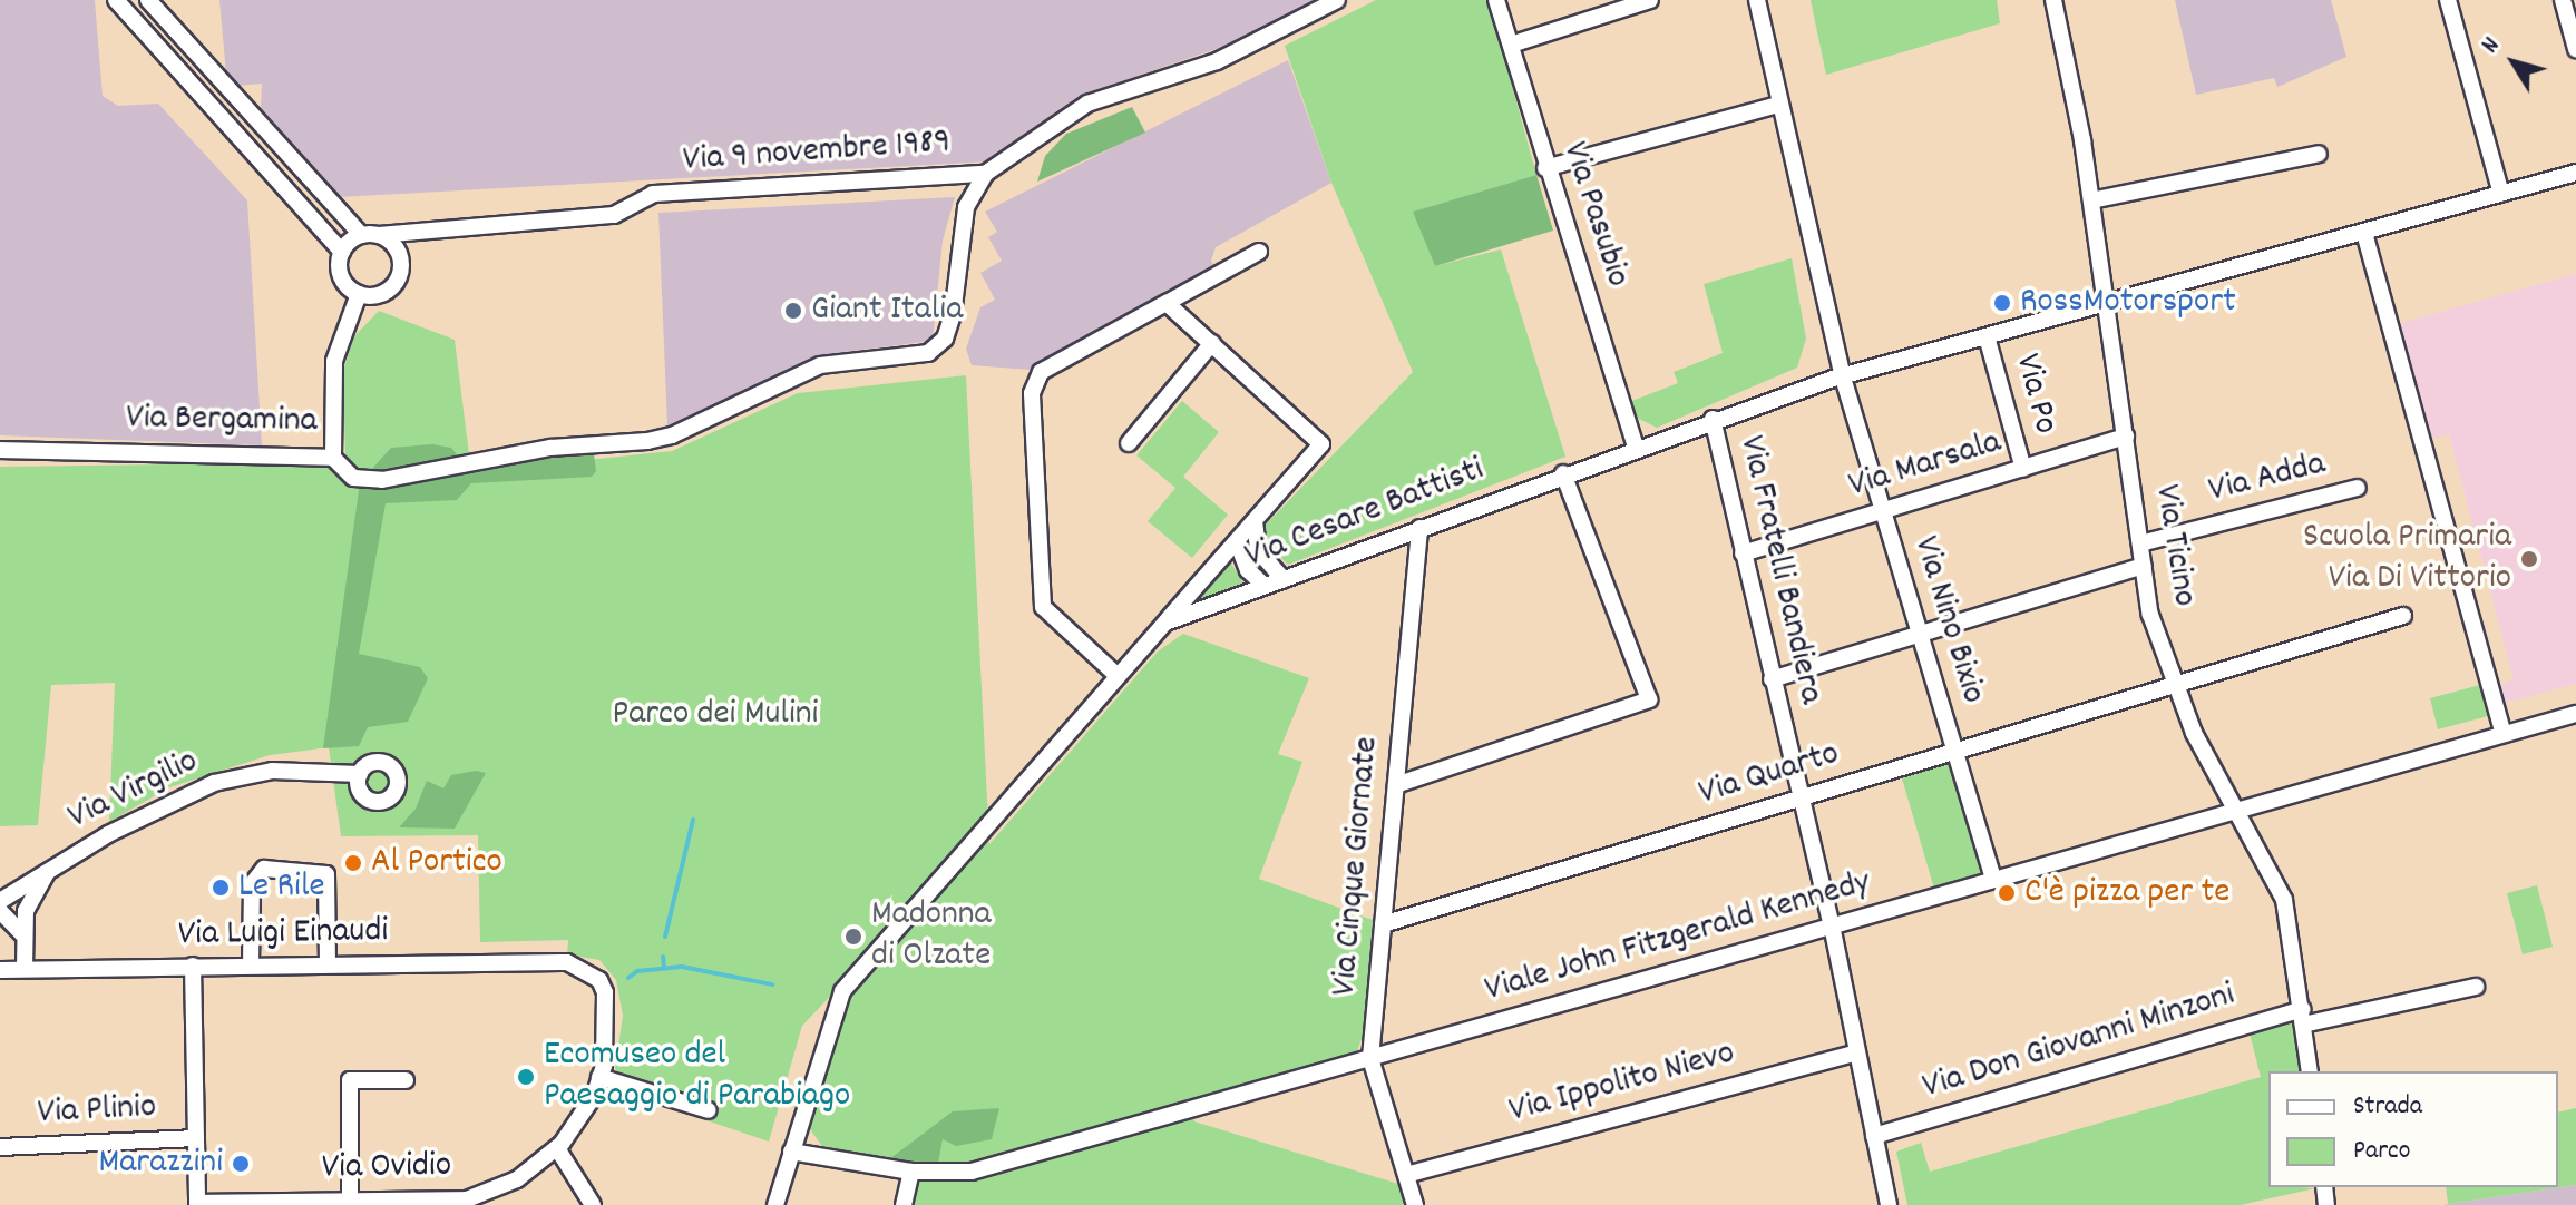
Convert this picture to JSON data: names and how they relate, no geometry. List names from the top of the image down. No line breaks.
{"streets":{"street":["Via 9 novembre 1989","Via Pasubio","Via Po","Via Bergamina","Via Marsala","Via Adda","Via Cesare Battisti","Via Ticino","Via Fratelli Bandiera","Via Nino Bixio","Via Quarto","Via Virgilio","Via Cinque Giornate","Via Luigi Einaudi","Viale John Fitzgerald Kennedy","Via Don Giovanni Minzoni","Via Ippolito Nievo","Via Plinio","Via Ovidio"]},"crossings":[["Via 9 novembre 1989","Via Bergamina"],["Via Pasubio","Via Cesare Battisti"],["Via Po","Via Marsala"],["Via Po","Via Cesare Battisti"],["Via Marsala","Via Ticino"],["Via Marsala","Via Fratelli Bandiera"],["Via Marsala","Via Nino Bixio"],["Via Adda","Via Ticino"],["Via Cesare Battisti","Via Ticino"],["Via Cesare Battisti","Via Fratelli Bandiera"],["Via Cesare Battisti","Via Nino Bixio"],["Via Cesare Battisti","Via Cinque Giornate"],["Via Cesare Battisti","Viale John Fitzgerald Kennedy"],["Via Ticino","Via Quarto"],["Via Ticino","Viale John Fitzgerald Kennedy"],["Via Ticino","Via Don Giovanni Minzoni"],["Via Fratelli Bandiera","Via Quarto"],["Via Fratelli Bandiera","Viale John Fitzgerald Kennedy"],["Via Fratelli Bandiera","Via Don Giovanni Minzoni"],["Via Fratelli Bandiera","Via Ippolito Nievo"],["Via Nino Bixio","Via Quarto"],["Via Nino Bixio","Viale John Fitzgerald Kennedy"],["Via Quarto","Via Cinque Giornate"],["Via Cinque Giornate","Viale John Fitzgerald Kennedy"],["Via Cinque Giornate","Via Ippolito Nievo"],["Via Luigi Einaudi","Via Ovidio"]],"parks":["Parco dei Mulini"],"places":["RossMotorsport","Giant Italia","Scuola Primaria Via Di Vittorio","Al Portico","Le Rile","C'è pizza per te","Madonna di Olzate","Ecomuseo del Paesaggio di Parabiago","Marazzini"],"legend":["Strada","Parco"],"north":"top left"}
